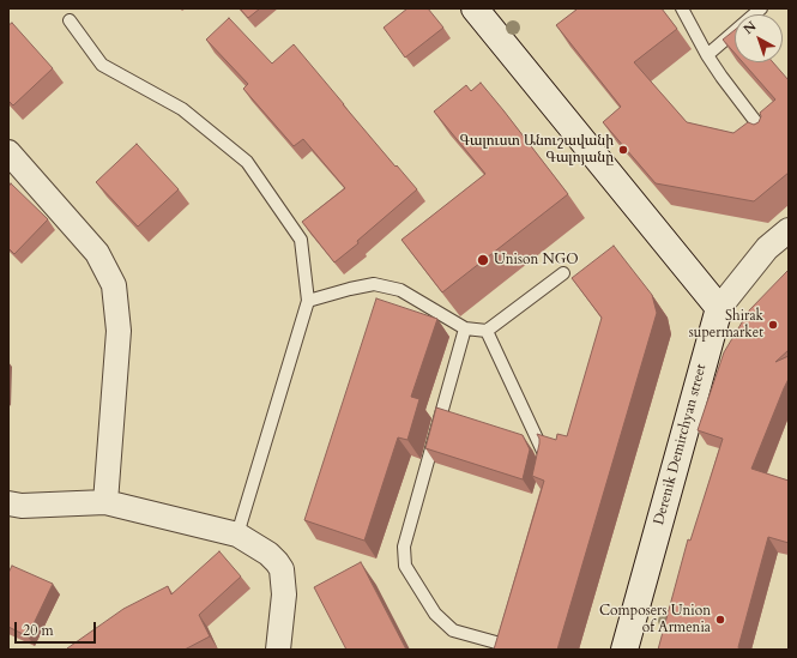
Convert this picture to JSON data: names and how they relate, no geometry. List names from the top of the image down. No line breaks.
{"streets":{"street":["Derenik Demirchyan street"]},"places":["Գալուստ Անուշավանի Գալոյանը","Unison NGO","Shirak supermarket","Composers Union of Armenia"],"scale_bar":"20 m","north":"top left"}
